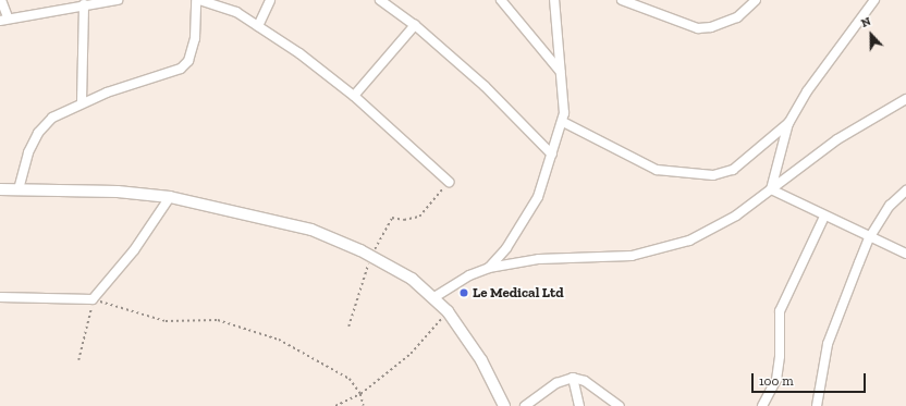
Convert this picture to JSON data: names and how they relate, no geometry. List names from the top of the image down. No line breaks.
{"places":["Le Medical Ltd"],"scale_bar":"100 m","north":"top"}
